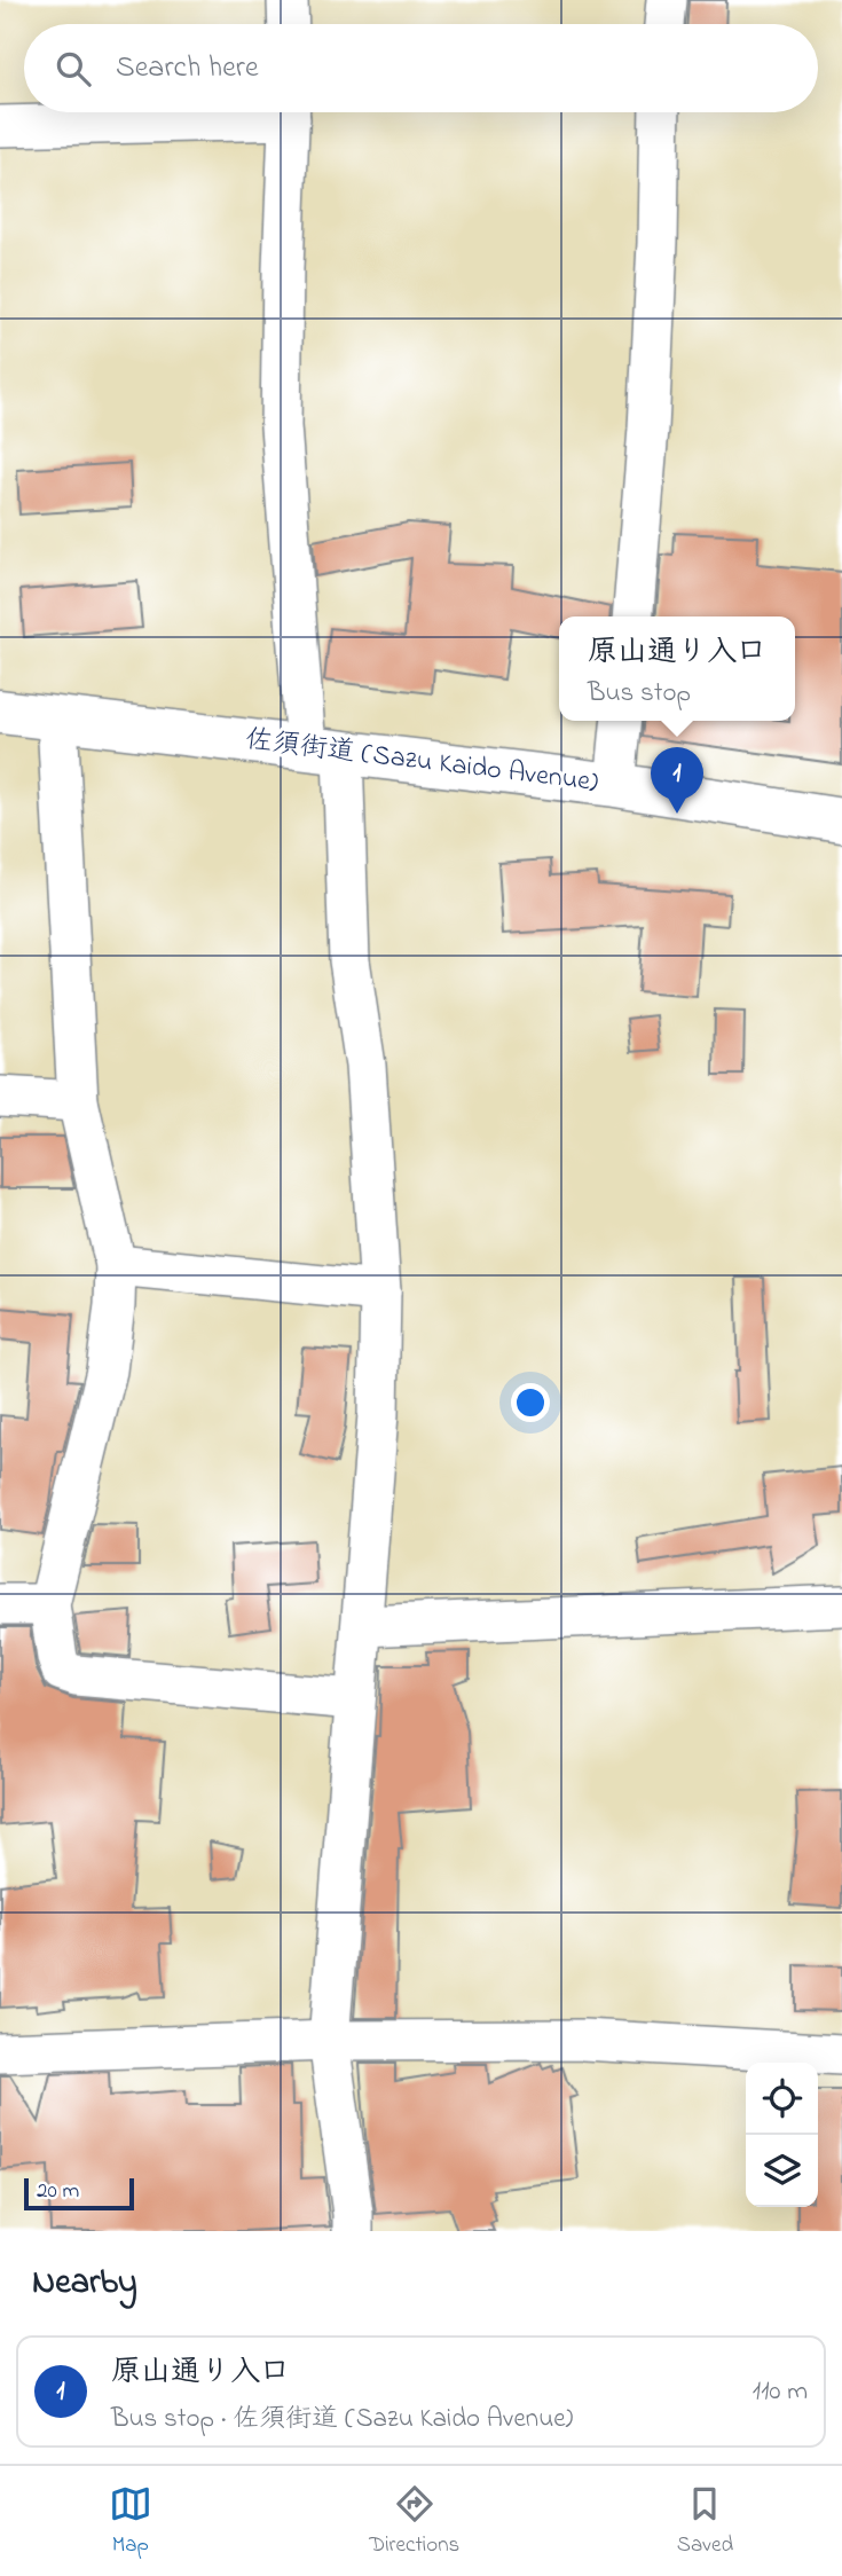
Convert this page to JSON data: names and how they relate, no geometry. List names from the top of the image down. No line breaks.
{"streets":{"street":["佐須街道 (Sazu Kaido Avenue)"]},"scale_bar":"20 m","page":{"search":"Search here","popup":["原山通り入口","Bus stop"],"pins":"1","scale":"20 m","heading":"Nearby","list":[{"mark":"1","name":"原山通り入口","note":"Bus stop · 佐須街道 (Sazu Kaido Avenue)","value":"110 m"}],"nav":["Map","Directions","Saved"]}}
